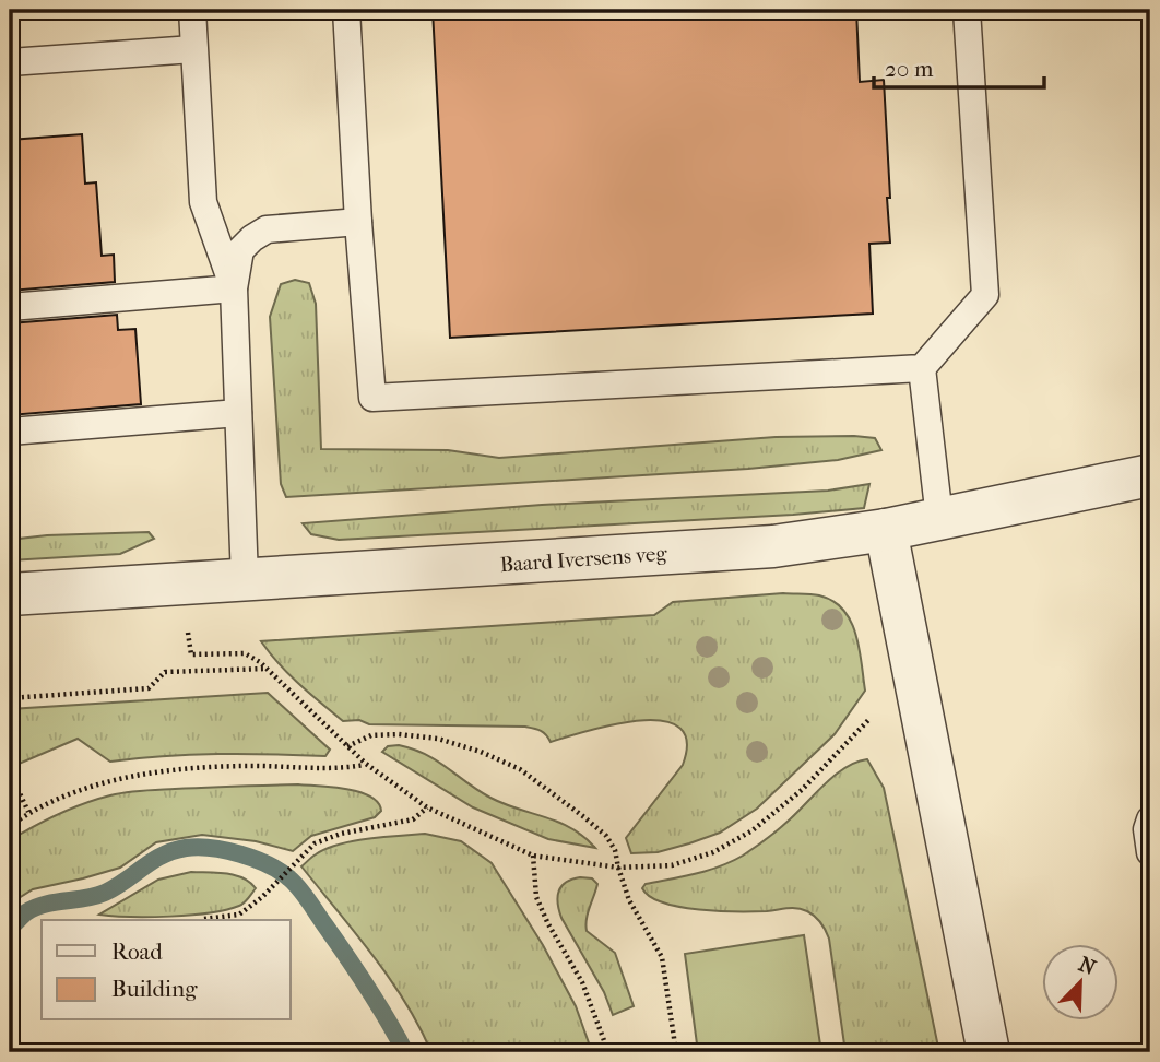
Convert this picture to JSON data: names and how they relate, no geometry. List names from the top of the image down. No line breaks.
{"streets":{"street":["Baard Iversens veg"]},"legend":["Road","Building"],"scale_bar":"20 m","north":"top right"}
